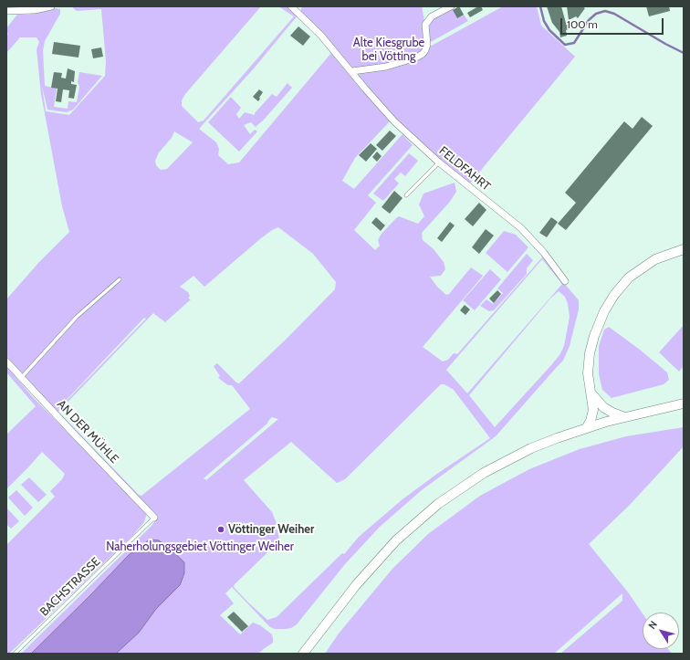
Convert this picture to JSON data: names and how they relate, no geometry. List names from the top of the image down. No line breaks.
{"streets":{"street":["FELDFAHRT","AN DER MÜHLE"],"lane":["BACHSTRASSE"]},"crossings":[["AN DER MÜHLE","BACHSTRASSE"]],"parks":["Alte Kiesgrube bei Vötting","Naherholungsgebiet Vöttinger Weiher"],"places":["Vöttinger Weiher"],"scale_bar":"100 m","north":"top left"}
